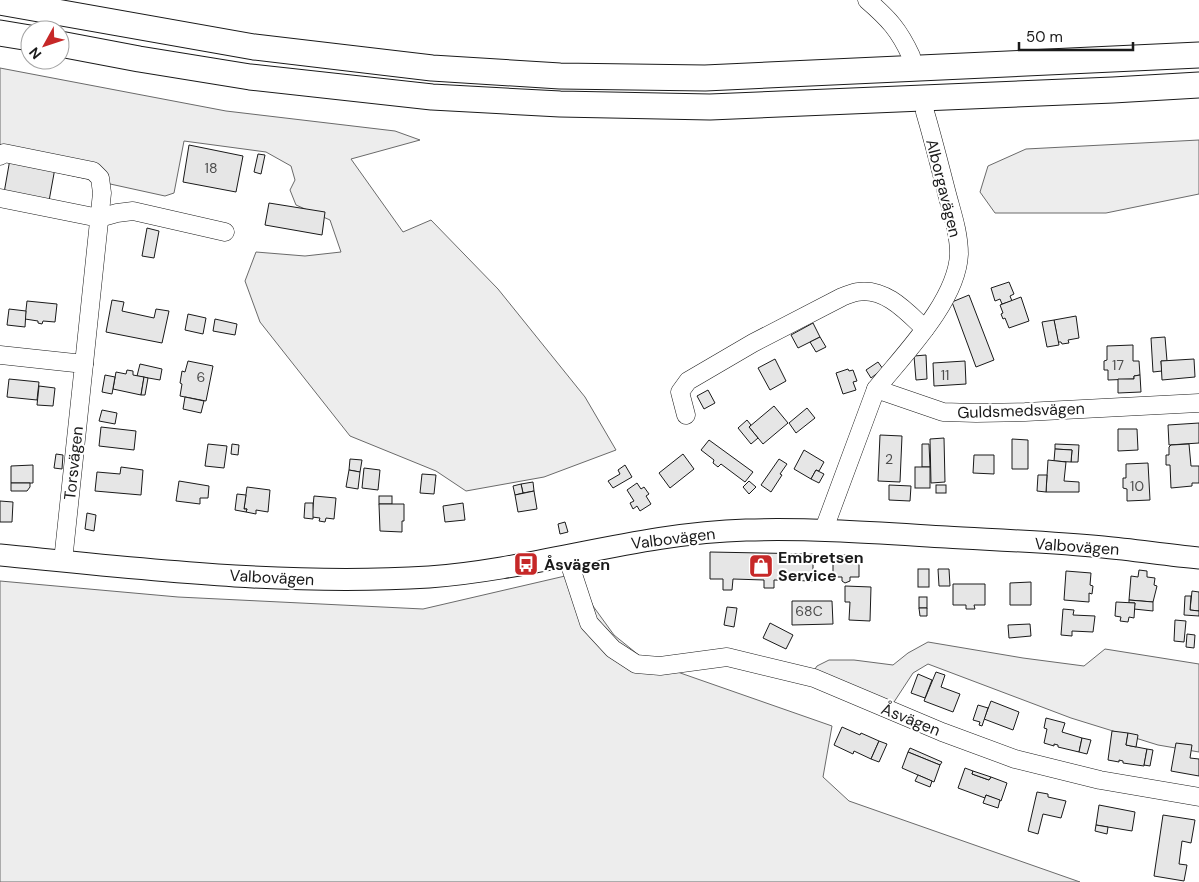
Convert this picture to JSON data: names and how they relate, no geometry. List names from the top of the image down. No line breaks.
{"streets":{"main road":["Valbovägen"],"street":["Alborgavägen","Guldsmedsvägen","Torsvägen","Åsvägen"]},"crossings":[["Alborgavägen","Guldsmedsvägen"],["Torsvägen","Valbovägen"],["Valbovägen","Åsvägen"]],"places":{"bus stop":["Åsvägen"],"shop":["Embretsen Service"]},"house_numbers":["18","17","11","6","2","10","68C"],"scale_bar":"50 m","north":"bottom left"}
